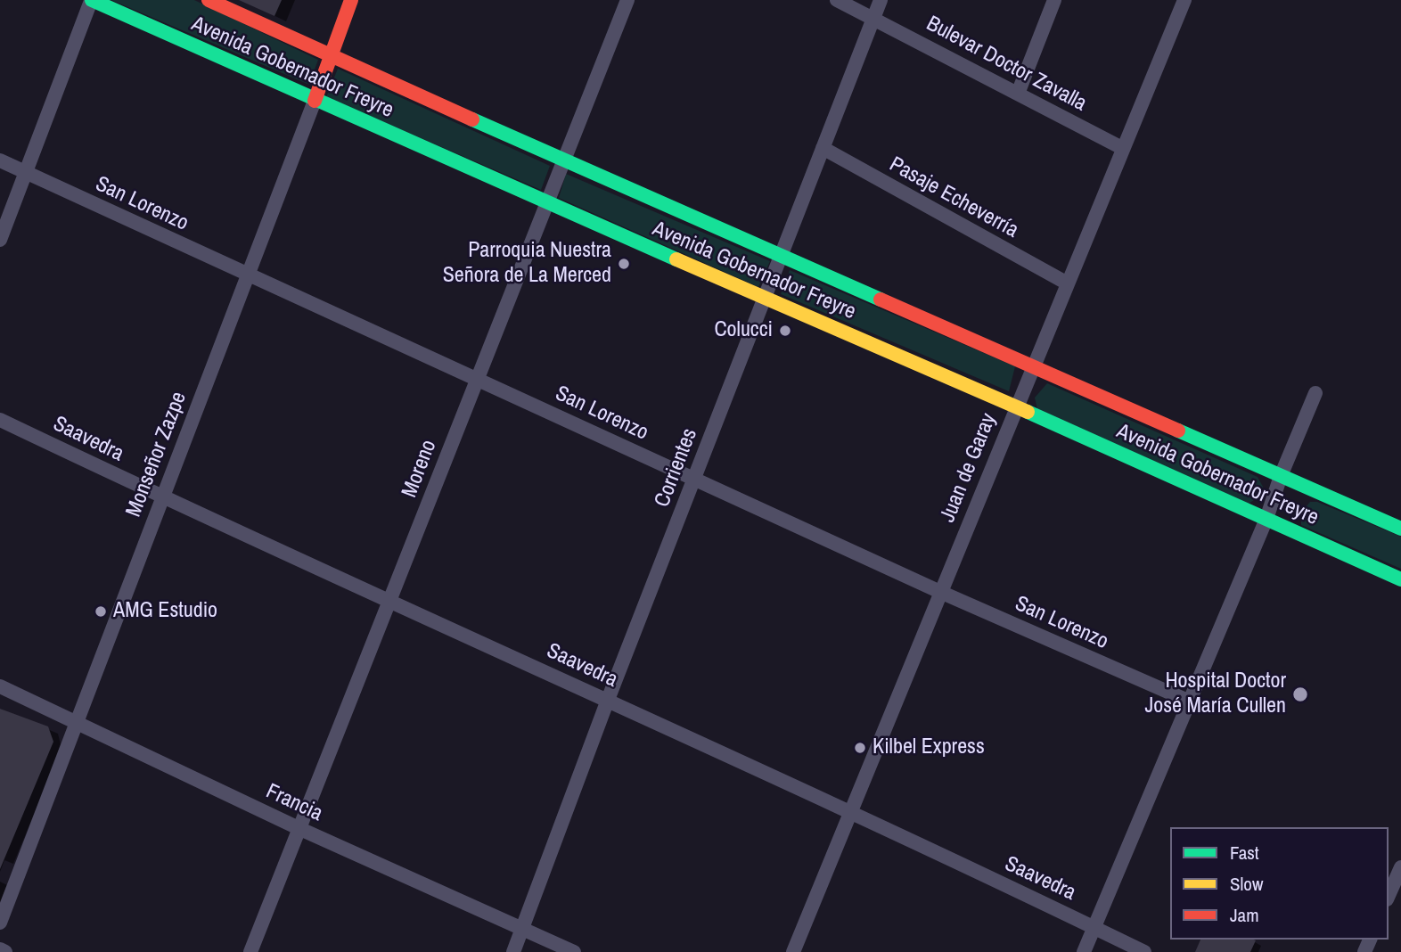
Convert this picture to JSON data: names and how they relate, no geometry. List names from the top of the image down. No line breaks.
{"streets":{"main road":["Avenida Gobernador Freyre","Monseñor Zazpe"],"street":["Bulevar Doctor Zavalla","Pasaje Echeverría","San Lorenzo","Saavedra","Corrientes","Juan de Garay","Moreno","Francia"]},"crossings":[["Bulevar Doctor Zavalla","Corrientes"],["Bulevar Doctor Zavalla","Juan de Garay"],["Avenida Gobernador Freyre","Monseñor Zazpe"],["Avenida Gobernador Freyre","Corrientes"],["Avenida Gobernador Freyre","Juan de Garay"],["Avenida Gobernador Freyre","Moreno"],["Pasaje Echeverría","Corrientes"],["Pasaje Echeverría","Juan de Garay"],["San Lorenzo","Monseñor Zazpe"],["San Lorenzo","Corrientes"],["San Lorenzo","Juan de Garay"],["San Lorenzo","Moreno"],["Saavedra","Monseñor Zazpe"],["Saavedra","Corrientes"],["Saavedra","Juan de Garay"],["Saavedra","Moreno"],["Monseñor Zazpe","Francia"],["Corrientes","Francia"],["Moreno","Francia"]],"places":["Parroquia Nuestra Señora de La Merced","Colucci","AMG Estudio","Hospital Doctor José María Cullen","Kilbel Express"],"legend":["Fast","Slow","Jam"]}
